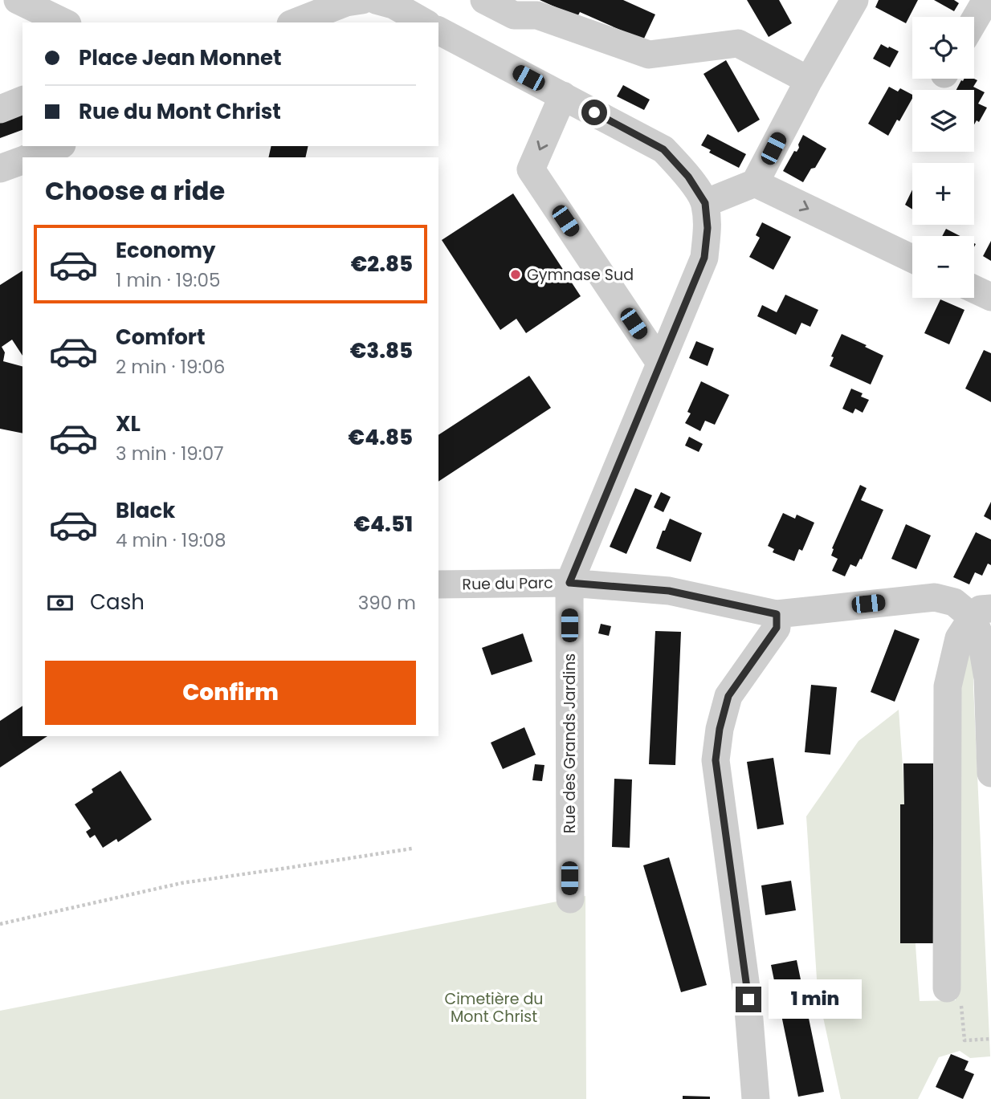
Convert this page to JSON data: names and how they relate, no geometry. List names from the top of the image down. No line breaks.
{"streets":{"street":["Rue du Parc","Rue des Grands Jardins"]},"crossings":[["Rue du Parc","Rue des Grands Jardins"]],"parks":["Cimetière du Mont Christ"],"places":["Gymnase Sud"],"page":{"map_buttons":["+","−"],"banner":["Place Jean Monnet","Rue du Mont Christ"],"heading":"Choose a ride","list":[{"name":"Economy","note":"1 min · 19:05","value":"€2.85"},{"name":"Comfort","note":"2 min · 19:06","value":"€3.85"},{"name":"XL","note":"3 min · 19:07","value":"€4.85"},{"name":"Black","note":"4 min · 19:08","value":"€4.51"}],"pay":["Cash","390 m"],"buttons":"Confirm","bubble":"1 min"}}
